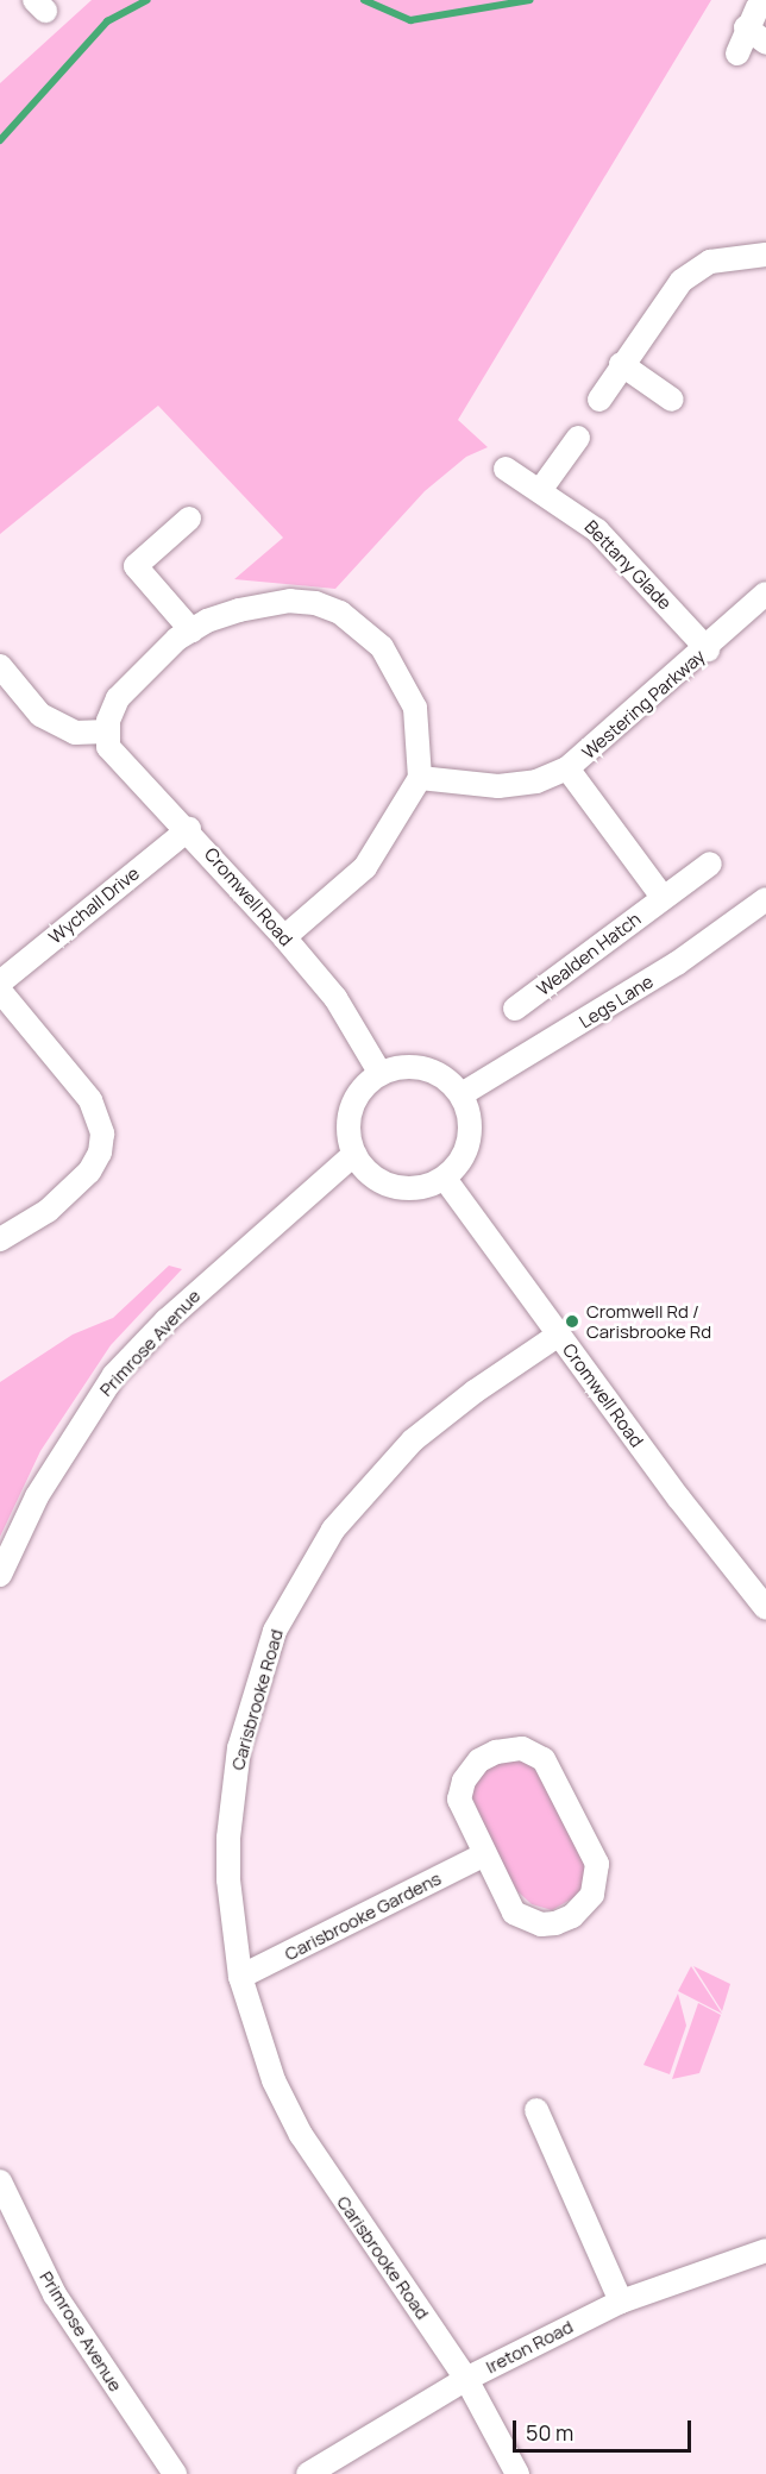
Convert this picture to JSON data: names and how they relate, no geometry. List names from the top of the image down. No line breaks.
{"streets":{"street":["Bettany Glade","Westering Parkway","Cromwell Road","Wychall Drive","Wealden Hatch","Legs Lane","Primrose Avenue","Carisbrooke Road","Carisbrooke Gardens","Ireton Road"]},"crossings":[["Bettany Glade","Westering Parkway"],["Cromwell Road","Wychall Drive"],["Cromwell Road","Legs Lane"],["Cromwell Road","Primrose Avenue"],["Cromwell Road","Carisbrooke Road"],["Legs Lane","Primrose Avenue"],["Carisbrooke Road","Carisbrooke Gardens"],["Carisbrooke Road","Ireton Road"]],"places":["Cromwell Rd / Carisbrooke Rd"],"scale_bar":"50 m"}
